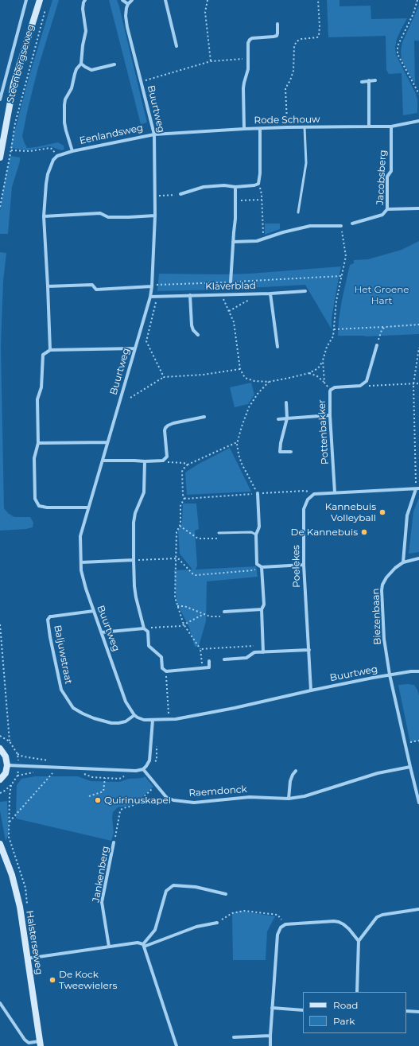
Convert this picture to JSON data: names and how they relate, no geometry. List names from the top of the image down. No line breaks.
{"streets":{"main road":["Steenbergseweg","Halsterseweg"],"street":["Buurtweg","Rode Schouw","Eenlandsweg","Jacobsberg","Klaverblad","Pottenbakker","Poelekes","Biezenbaan","Baljuwstraat","Raemdonck","Jankenberg"]},"crossings":[["Buurtweg","Rode Schouw"],["Buurtweg","Eenlandsweg"],["Buurtweg","Klaverblad"],["Buurtweg","Poelekes"],["Buurtweg","Biezenbaan"],["Buurtweg","Baljuwstraat"],["Rode Schouw","Eenlandsweg"],["Rode Schouw","Jacobsberg"],["Biezenbaan","Raemdonck"]],"parks":["Het Groene Hart"],"places":["Kannebuis Volleyball","De Kannebuis","Quirinuskapel","De Kock Tweewielers"],"legend":["Road","Park"]}
